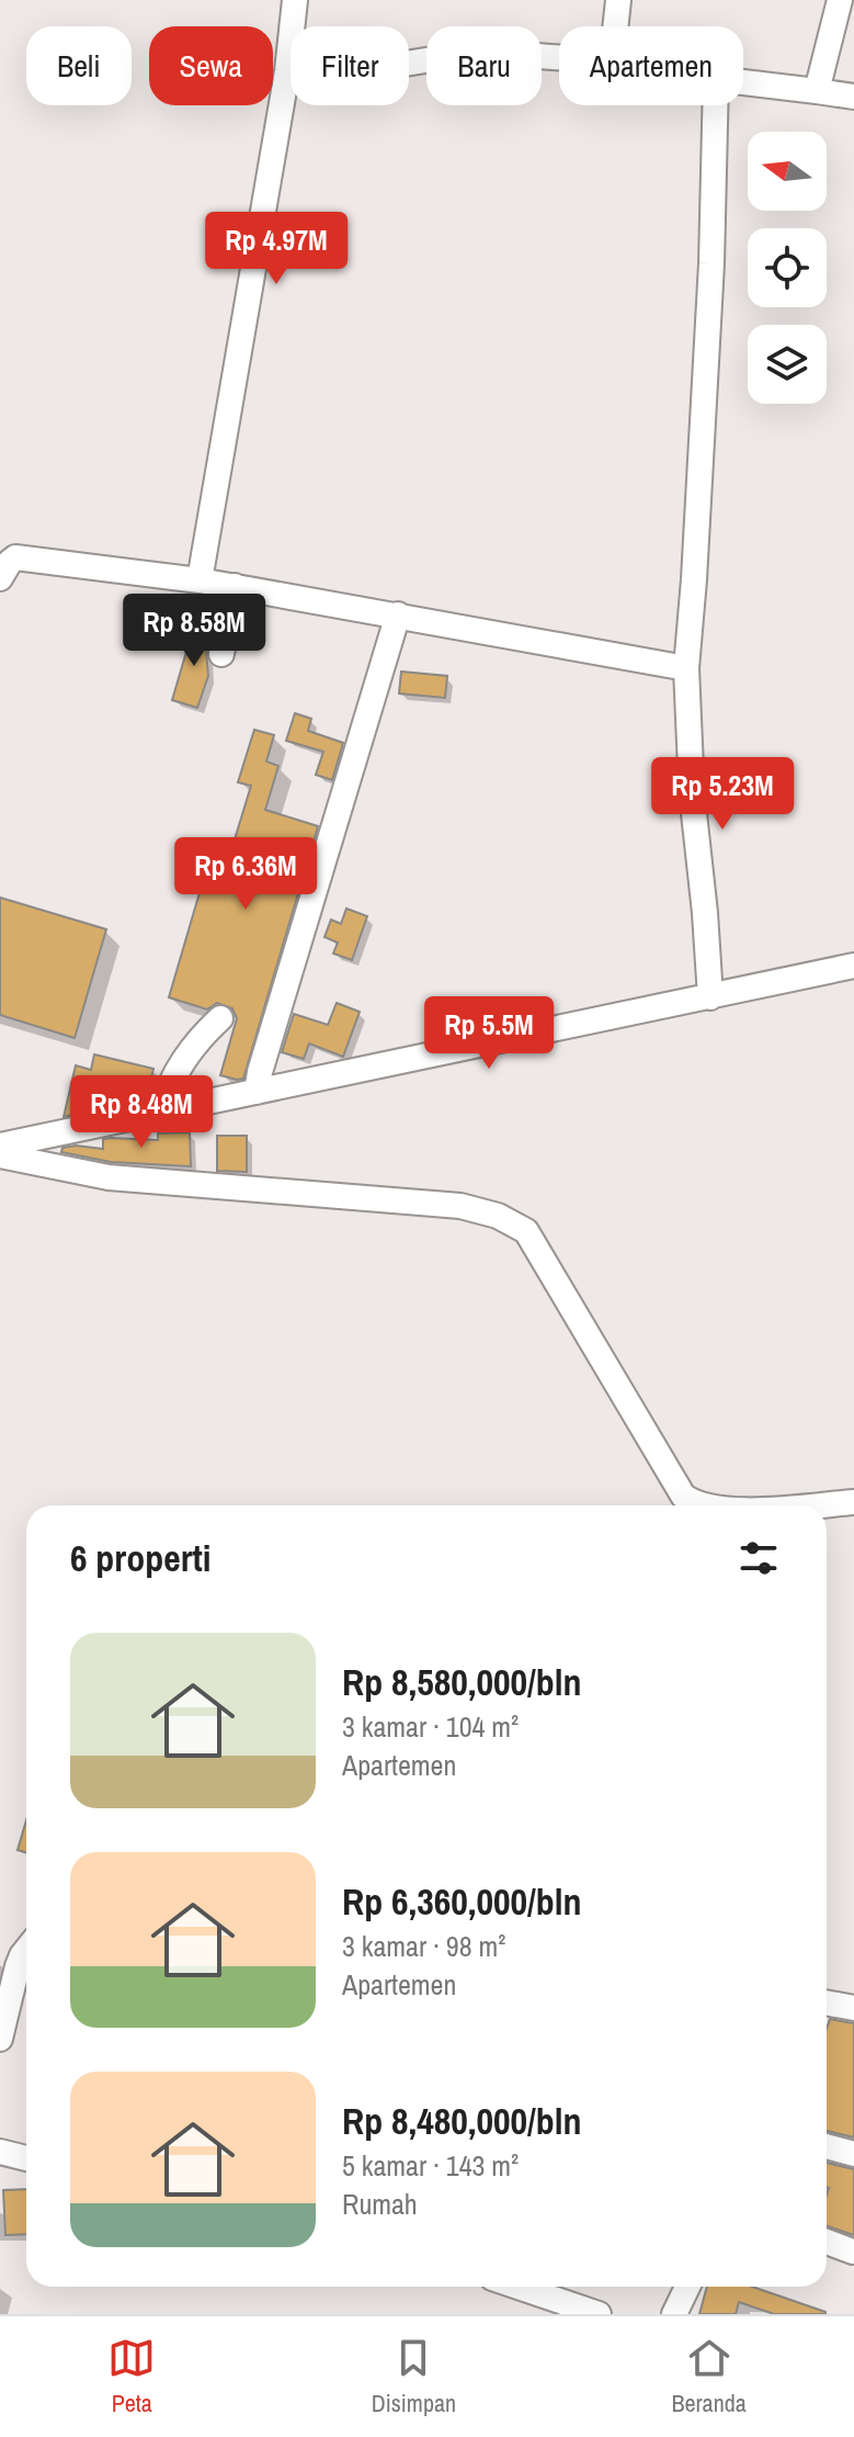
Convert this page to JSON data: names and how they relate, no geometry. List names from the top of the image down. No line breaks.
{"north":"left","page":{"chip":["Beli","Sewa","Filter","Baru","Apartemen"],"price":["Rp 4.97M","Rp 8.58M","Rp 5.23M","Rp 6.36M","Rp 5.5M","Rp 8.48M"],"heading":"6 properti","list":[{"name":"Rp 8,580,000/bln","note":"3 kamar · 104 m² · Apartemen"},{"name":"Rp 6,360,000/bln","note":"3 kamar · 98 m² · Apartemen"},{"name":"Rp 8,480,000/bln","note":"5 kamar · 143 m² · Rumah"}],"tabs":["Peta","Disimpan","Beranda"]}}
